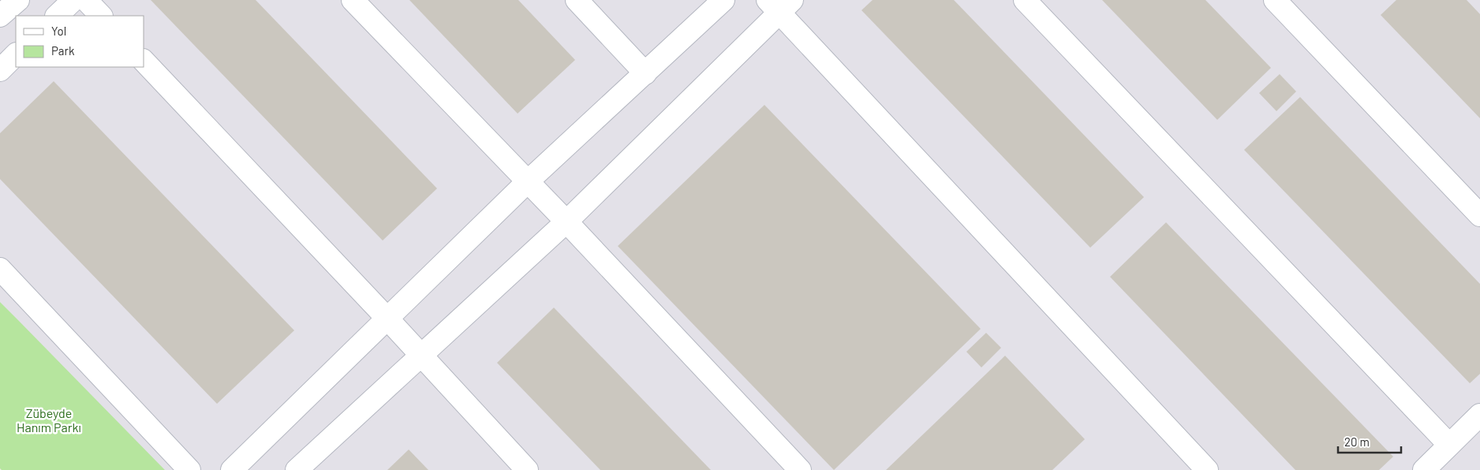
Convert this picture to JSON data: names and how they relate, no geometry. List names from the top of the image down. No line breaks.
{"parks":["Zübeyde Hanım Parkı"],"legend":["Yol","Park"],"scale_bar":"20 m"}
